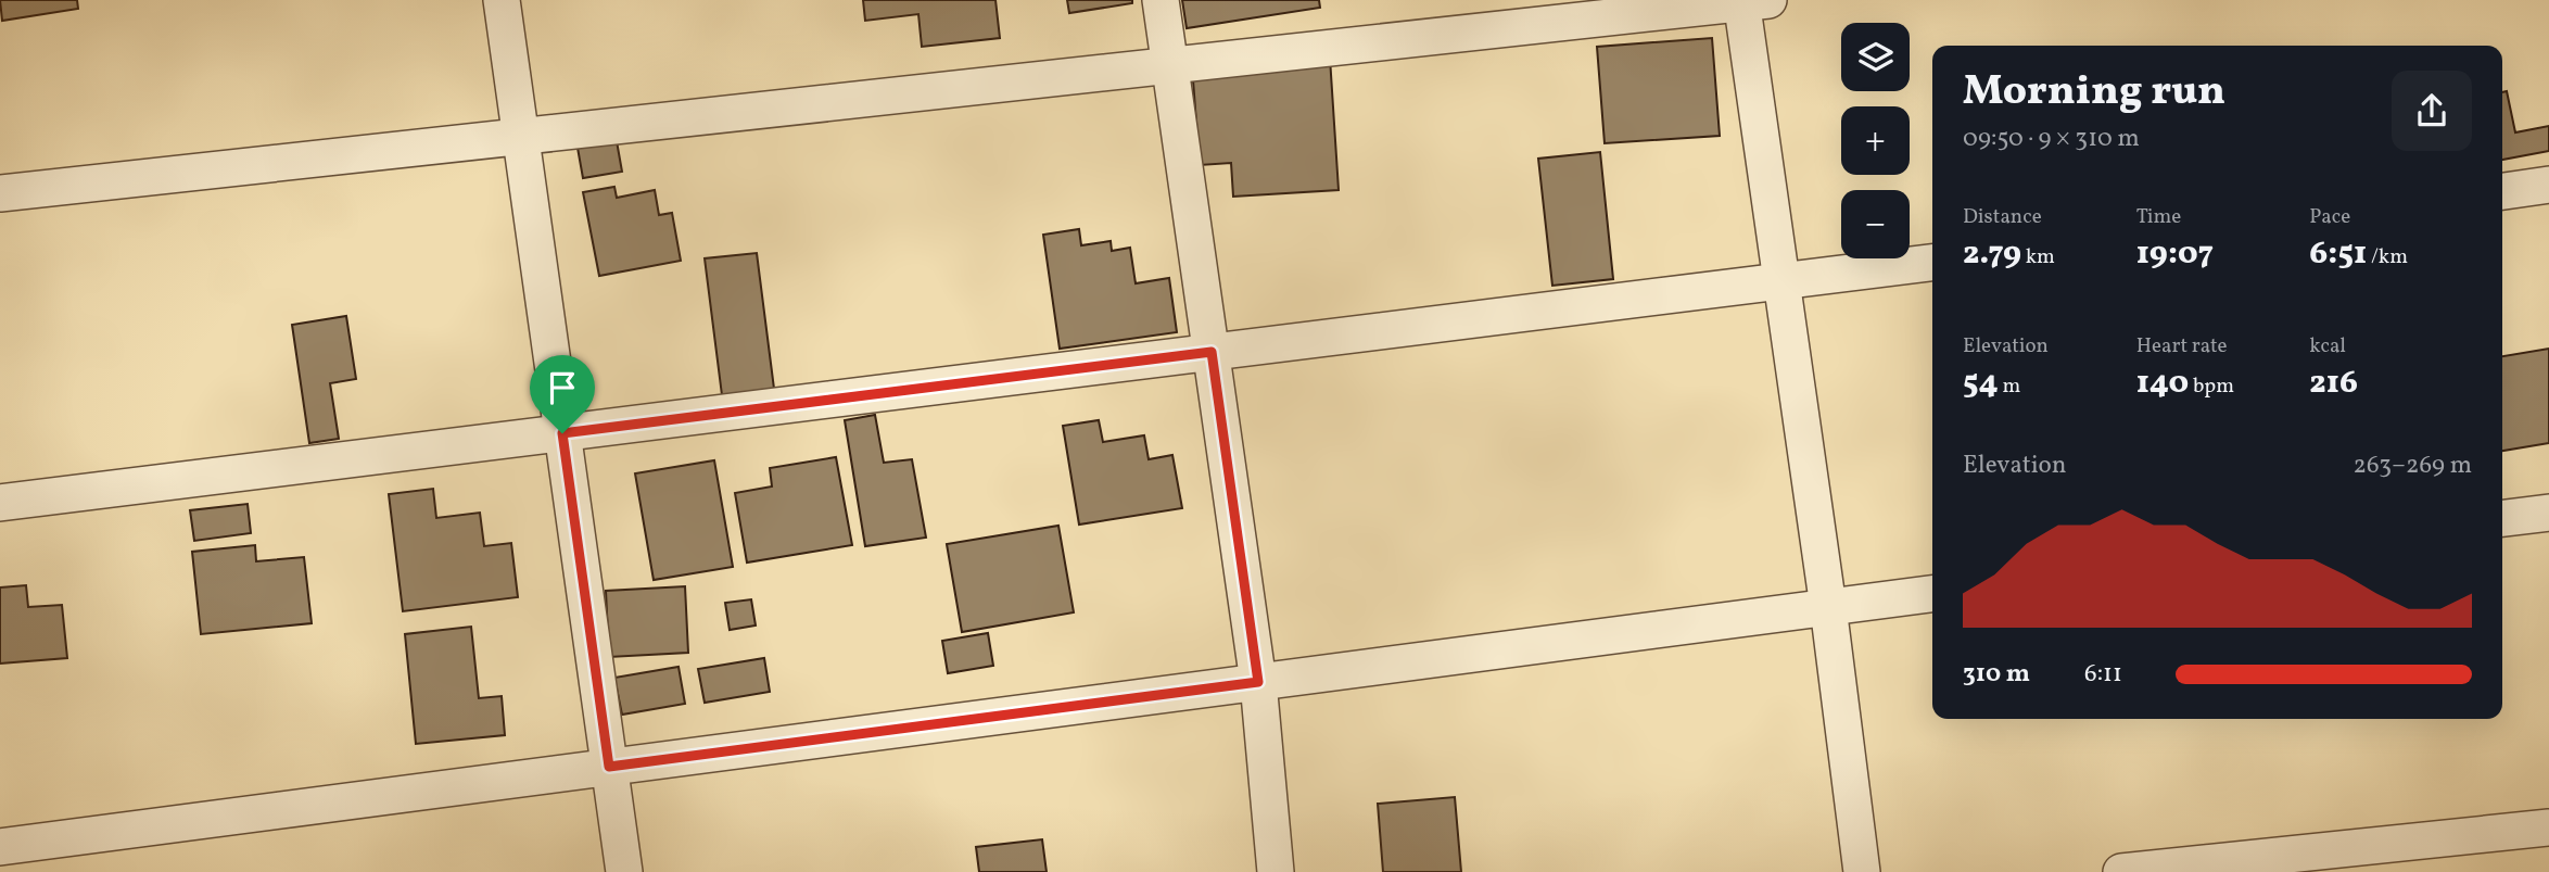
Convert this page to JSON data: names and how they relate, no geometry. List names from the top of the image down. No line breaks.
{"page":{"map_buttons":["+","−"],"heading":["Morning run","09:50 · 9 × 310 m"],"stats":[["Distance","2.79 km"],["Time","19:07"],["Pace","6:51 /km"],["Elevation","54 m"],["Heart rate","140 bpm"],["kcal","216"]],"chart":["Elevation","263–269 m"],"list":[{"name":"310 m","note":"6:11"}]}}
